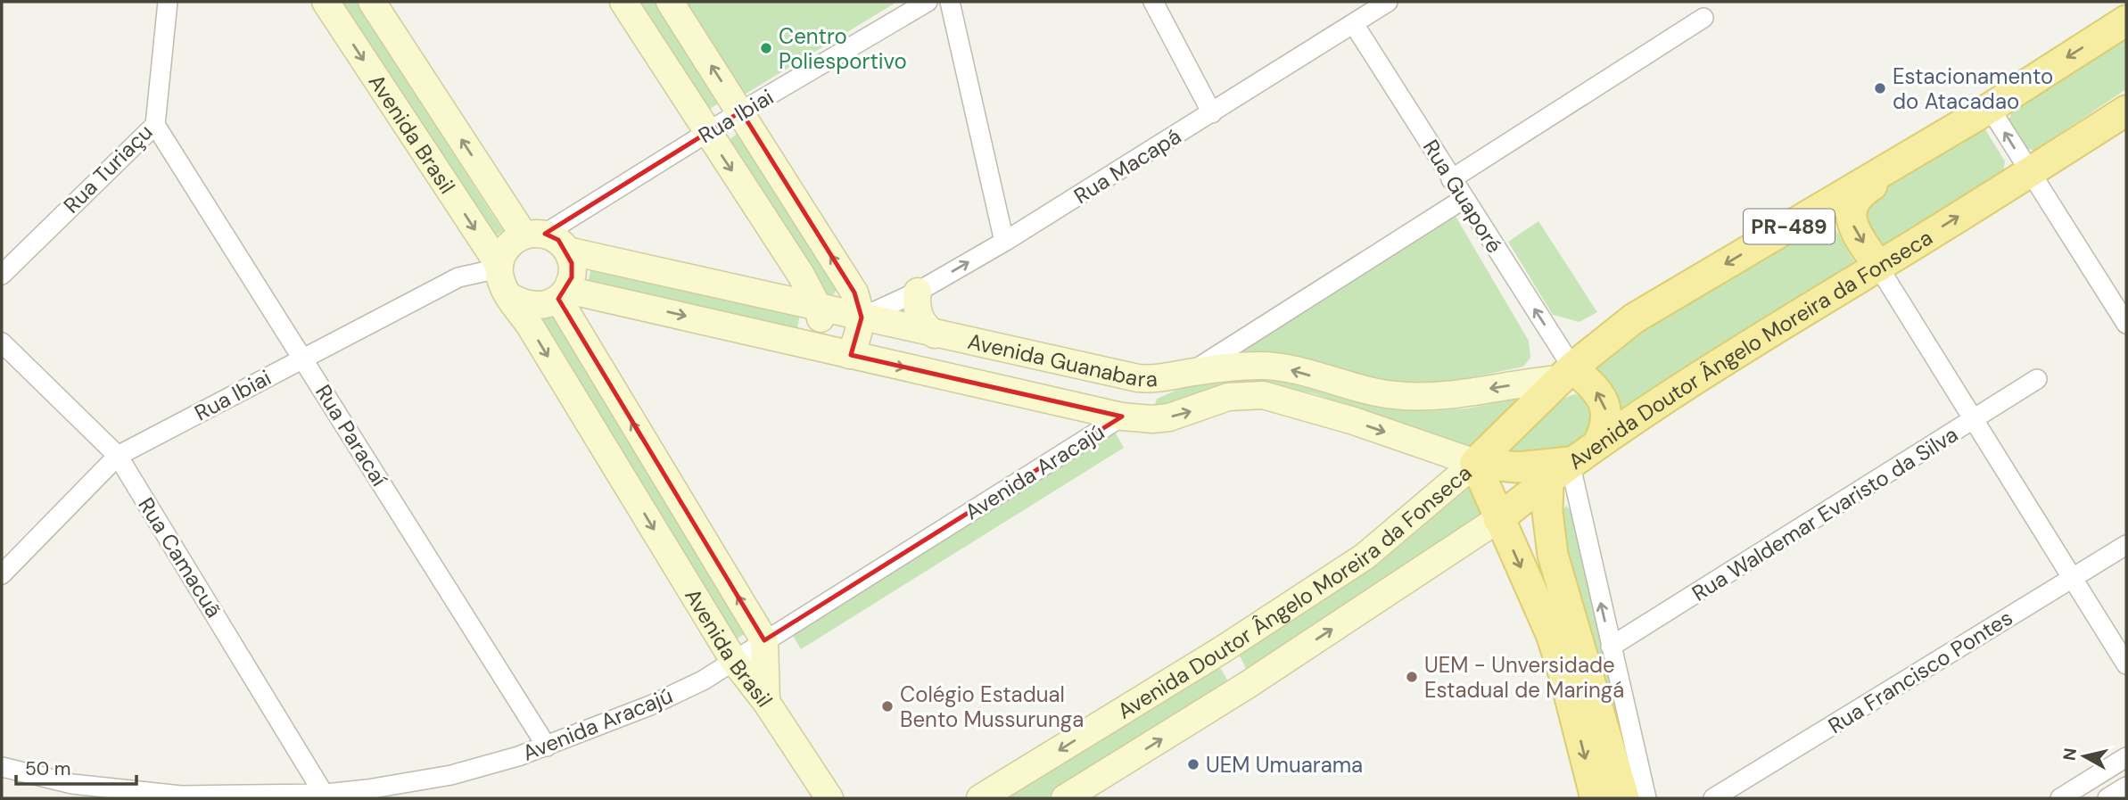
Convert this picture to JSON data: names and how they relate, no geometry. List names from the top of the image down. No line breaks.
{"streets":{"main road":["PR-489","Avenida Doutor Ângelo Moreira da Fonseca"],"street":["Rua Ibiai","Avenida Brasil","Rua Macapá","Rua Turiaçu","Rua Guaporé","Avenida Guanabara","Rua Paracaí","Avenida Aracajú","Rua Waldemar Evaristo da Silva","Rua Camacuã","Rua Francisco Pontes"]},"crossings":[["Rua Ibiai","Avenida Brasil"],["Rua Ibiai","Avenida Guanabara"],["Rua Ibiai","Rua Paracaí"],["Rua Ibiai","Rua Camacuã"],["Avenida Brasil","Avenida Guanabara"],["Avenida Brasil","Avenida Aracajú"],["Rua Macapá","Rua Guaporé"],["Rua Macapá","Avenida Guanabara"],["Rua Turiaçu","Rua Paracaí"],["Rua Guaporé","Avenida Doutor Ângelo Moreira da Fonseca"],["Rua Guaporé","Avenida Guanabara"],["Avenida Doutor Ângelo Moreira da Fonseca","Avenida Guanabara"],["Avenida Guanabara","Avenida Aracajú"],["Rua Paracaí","Avenida Aracajú"],["Avenida Aracajú","Rua Camacuã"]],"one_way":["Rua Guaporé"],"places":["Centro Poliesportivo","Estacionamento do Atacadao","UEM - Unversidade Estadual de Maringá","Colégio Estadual Bento Mussurunga","UEM Umuarama"],"scale_bar":"50 m","north":"left"}
